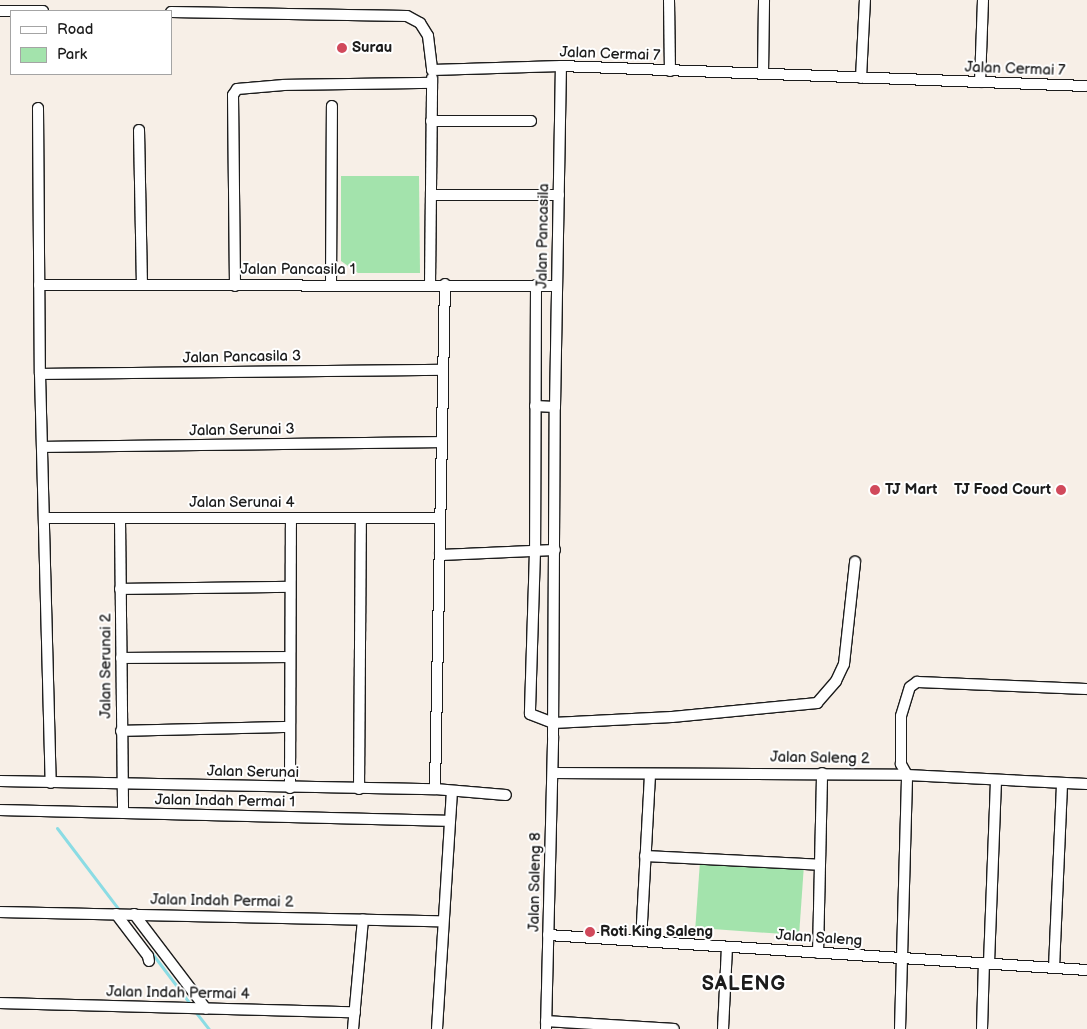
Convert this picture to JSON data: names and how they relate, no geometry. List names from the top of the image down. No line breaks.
{"streets":{"street":["Jalan Cermai 7","Jalan Pancasila","Jalan Pancasila 1","Jalan Pancasila 3","Jalan Serunai 3","Jalan Serunai 4","Jalan Serunai 2","Jalan Saleng 2","Jalan Serunai","Jalan Indah Permai 1","Jalan Saleng 8","Jalan Indah Permai 2","Jalan Saleng","Jalan Indah Permai 4"]},"crossings":[["Jalan Cermai 7","Jalan Pancasila"],["Jalan Pancasila","Jalan Pancasila 1"],["Jalan Pancasila","Jalan Saleng 8"],["Jalan Serunai 4","Jalan Serunai 2"],["Jalan Serunai 2","Jalan Serunai"],["Jalan Serunai 2","Jalan Indah Permai 1"],["Jalan Saleng 2","Jalan Saleng 8"],["Jalan Saleng 8","Jalan Saleng"]],"districts":["SALENG"],"places":["Surau","TJ Mart","TJ Food Court","Roti King Saleng"],"legend":["Road","Park"]}
